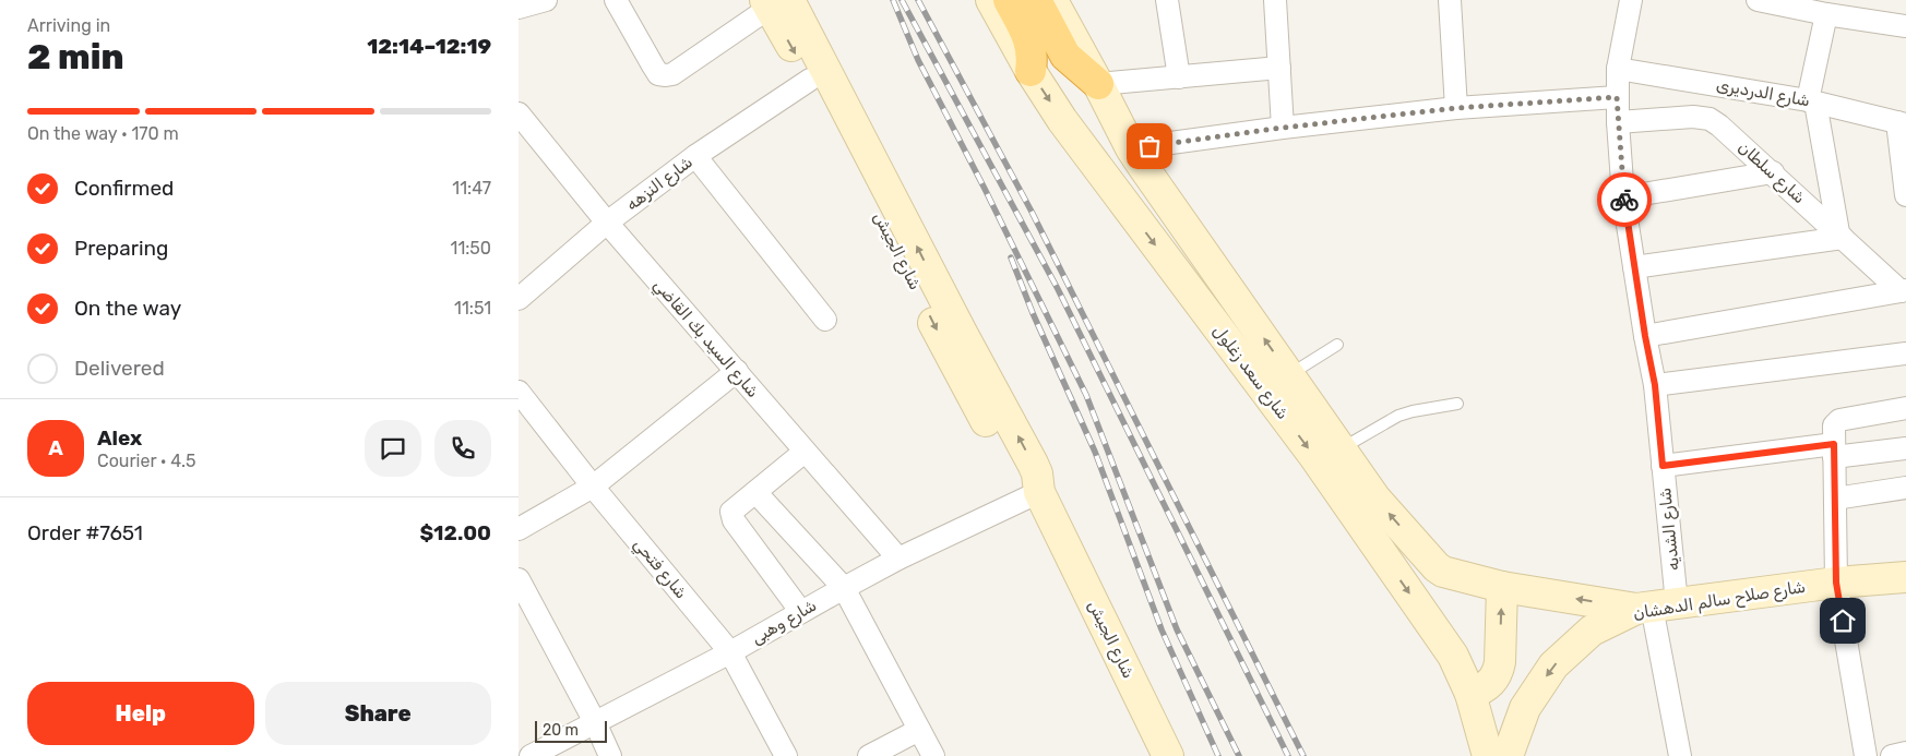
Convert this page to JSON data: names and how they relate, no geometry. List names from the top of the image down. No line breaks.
{"streets":{"main road":["شارع الجيش","شارع سعد زغلول","شارع صلاح سالم الدهشان"],"street":["شارع الدرديرى","شارع سلطان","شارع النزهه","شارع السيد بك القاضي","شارع الشديه","شارع فتحي","شارع وهبى"]},"crossings":[["شارع الدرديرى","شارع الشديه"],["شارع سلطان","شارع الشديه"],["شارع النزهه","شارع الجيش"],["شارع النزهه","شارع السيد بك القاضي"],["شارع الجيش","شارع وهبى"],["شارع السيد بك القاضي","شارع وهبى"],["شارع سعد زغلول","شارع الشديه"],["شارع سعد زغلول","شارع صلاح سالم الدهشان"],["شارع الشديه","شارع صلاح سالم الدهشان"],["شارع فتحي","شارع وهبى"]],"one_way":["شارع صلاح سالم الدهشان"],"scale_bar":"20 m","page":{"heading":["2 min","Arriving in","12:14–12:19"],"panel":["Alex","Courier · 4.5","Order #7651","$12.00"],"bar":"On the way · 170 m","list":[["Confirmed","11:47"],["Preparing","11:50"],["On the way","11:51"],"Delivered"],"round":"A","buttons":["Help","Share"],"scale":"20 m"}}
